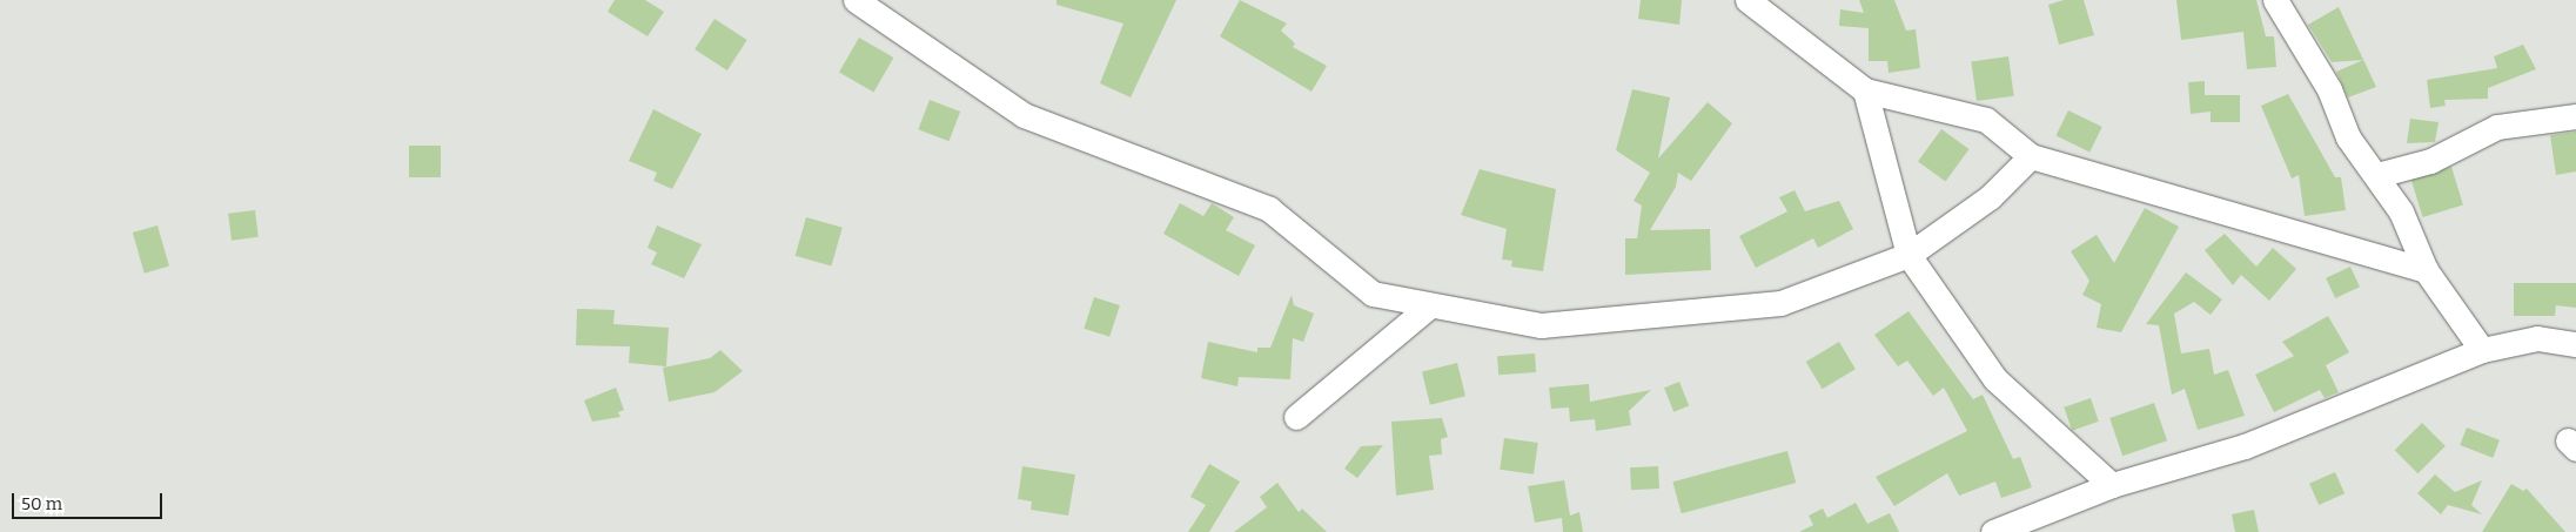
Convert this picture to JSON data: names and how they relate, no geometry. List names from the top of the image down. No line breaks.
{"scale_bar":"50 m"}
